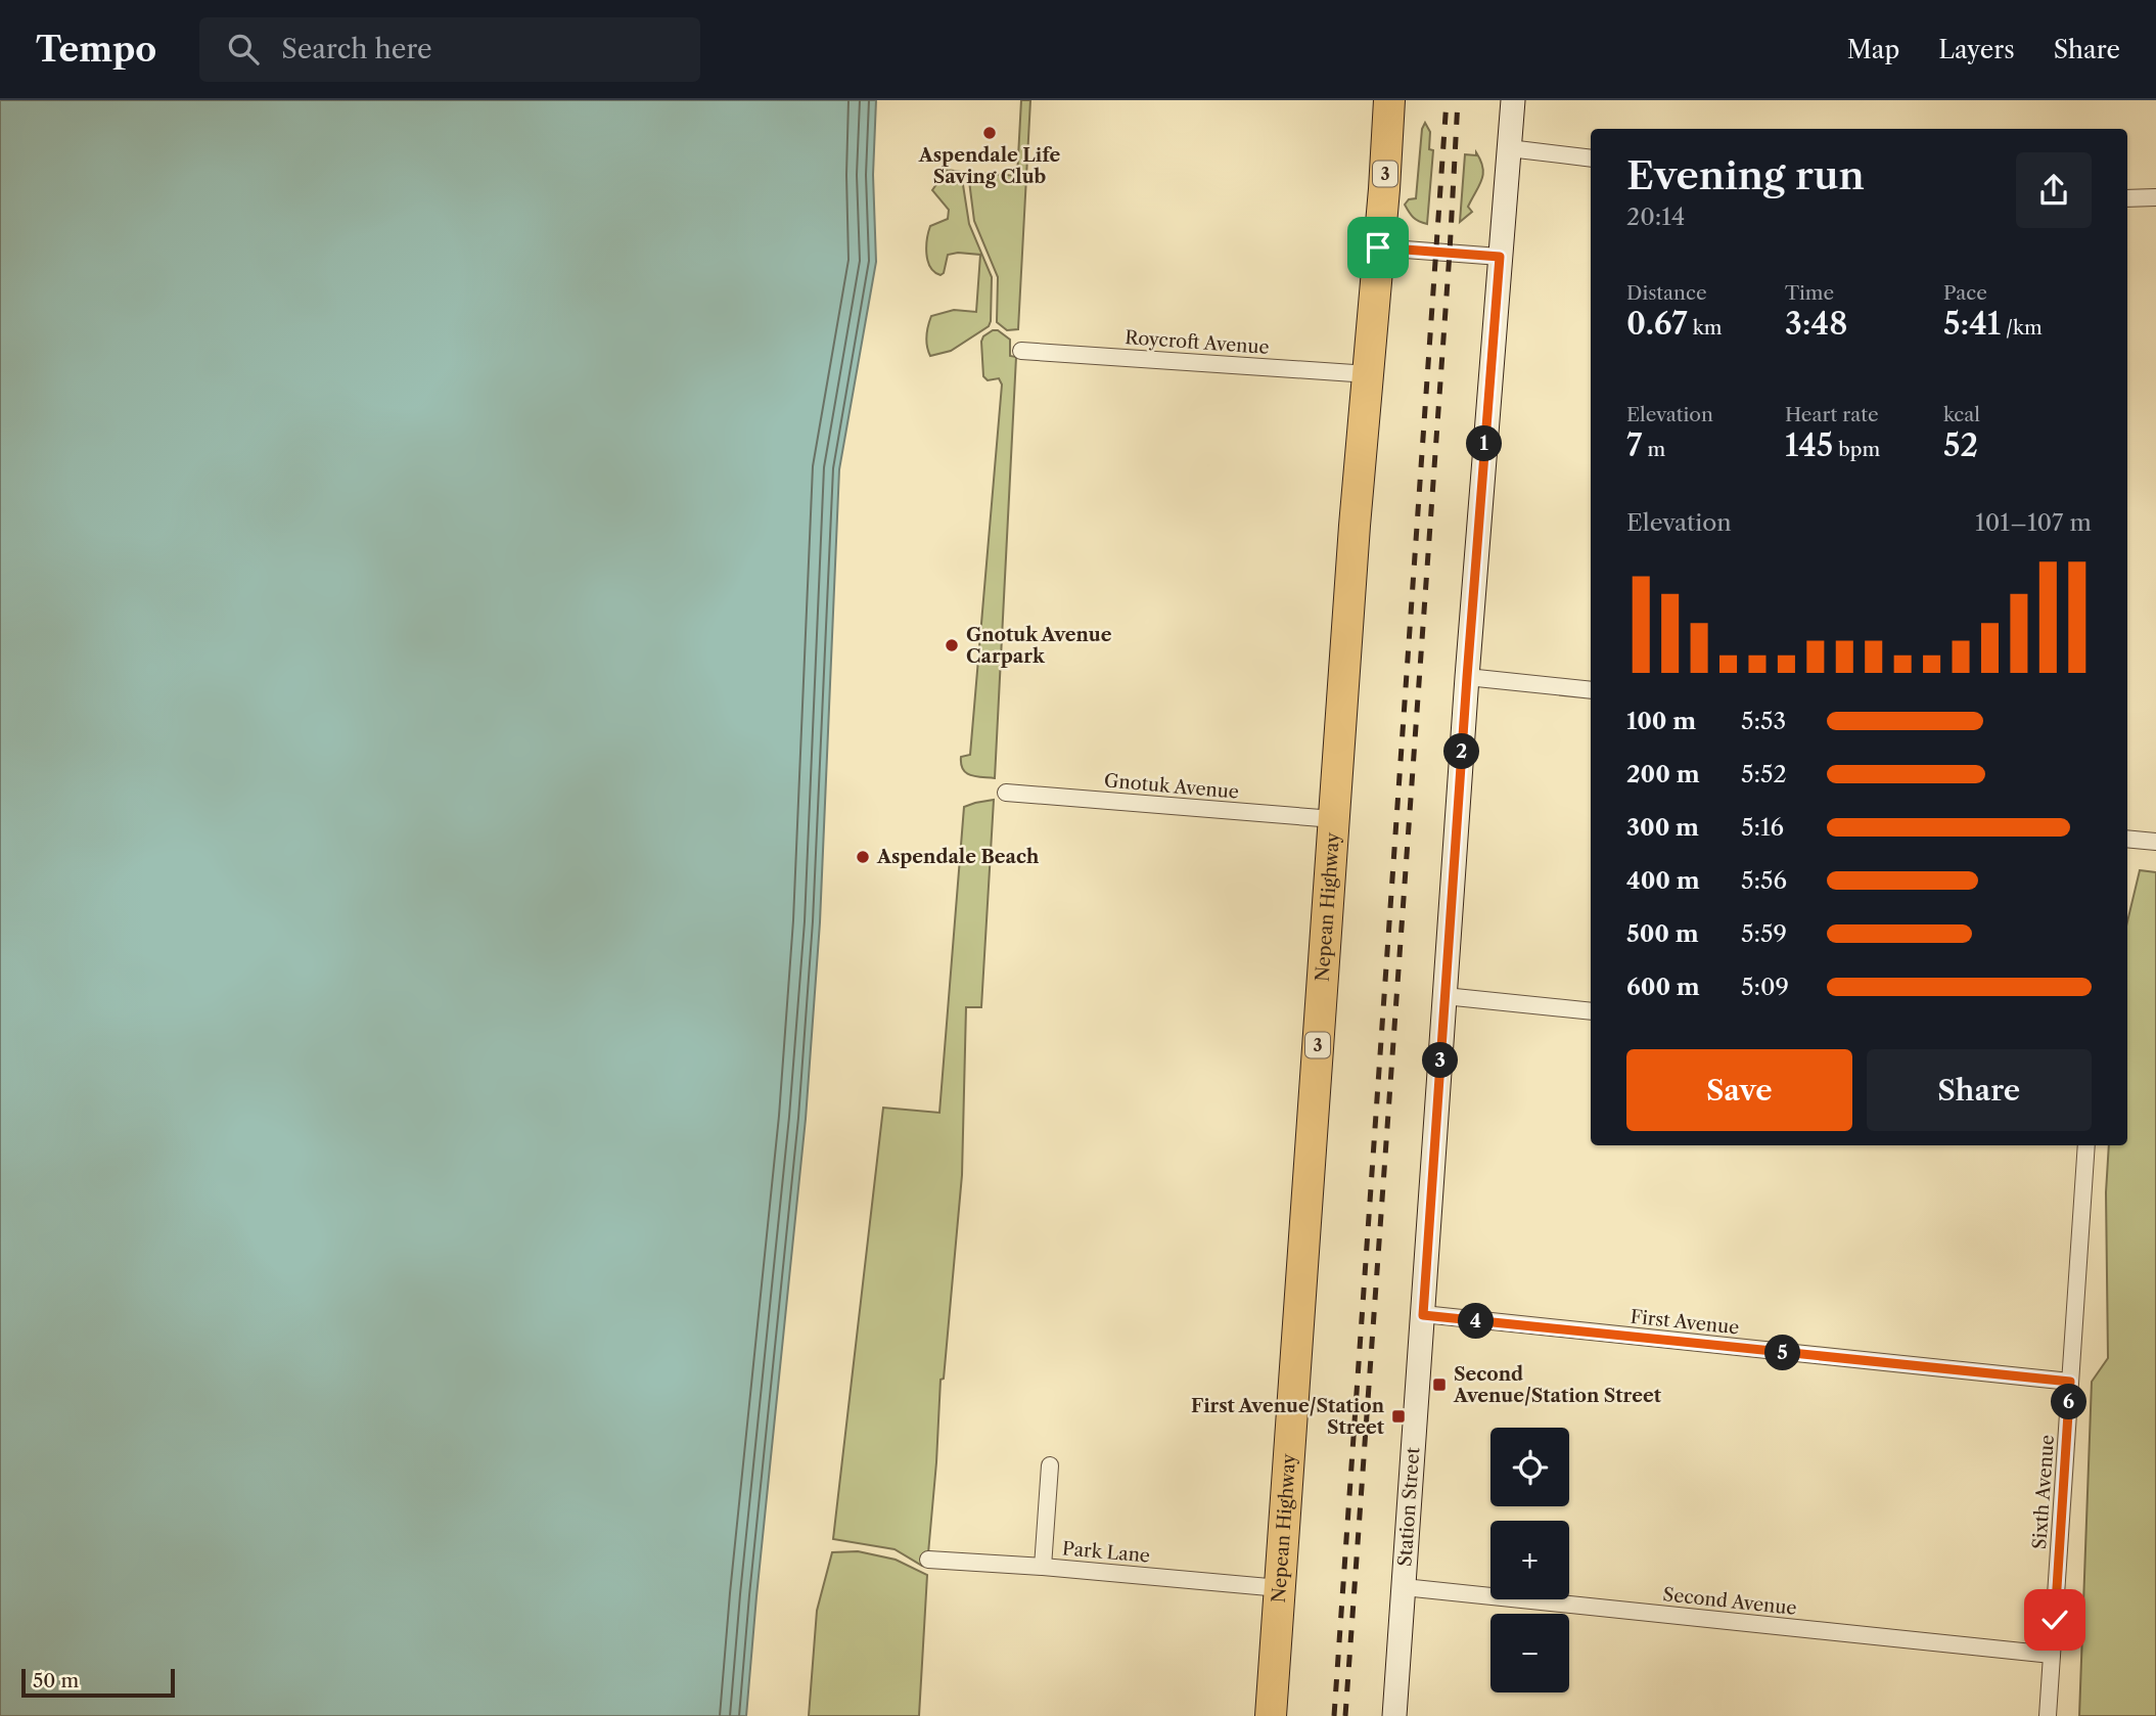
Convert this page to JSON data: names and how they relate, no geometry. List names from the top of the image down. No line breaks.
{"streets":{"highway":["3","Nepean Highway"],"street":["Roycroft Avenue","Gnotuk Avenue","First Avenue","Sixth Avenue","Station Street","Park Lane","Second Avenue"]},"crossings":[["Roycroft Avenue","Nepean Highway"],["Gnotuk Avenue","Nepean Highway"],["Nepean Highway","Park Lane"],["First Avenue","Sixth Avenue"],["First Avenue","Station Street"],["Sixth Avenue","Second Avenue"],["Station Street","Second Avenue"]],"places":{"other":["Aspendale Life Saving Club","Gnotuk Avenue Carpark","Aspendale Beach"],"transit":["Second Avenue/Station Street","First Avenue/Station Street"]},"scale_bar":"50 m","page":{"header":"Tempo","search":"Search here","nav":["Map","Layers","Share"],"heading":["Evening run","20:14"],"stats":[["Distance","0.67 km"],["Time","3:48"],["Pace","5:41 /km"],["Elevation","7 m"],["Heart rate","145 bpm"],["kcal","52"]],"pins":["1","2","3","4","5","6"],"chart":["Elevation","101–107 m"],"list":[{"name":"100 m","note":"5:53"},{"name":"200 m","note":"5:52"},{"name":"300 m","note":"5:16"},{"name":"400 m","note":"5:56"},{"name":"500 m","note":"5:59"},{"name":"600 m","note":"5:09"}],"buttons":["Save","Share"],"map_buttons":["+","−"],"scale":"50 m"}}
